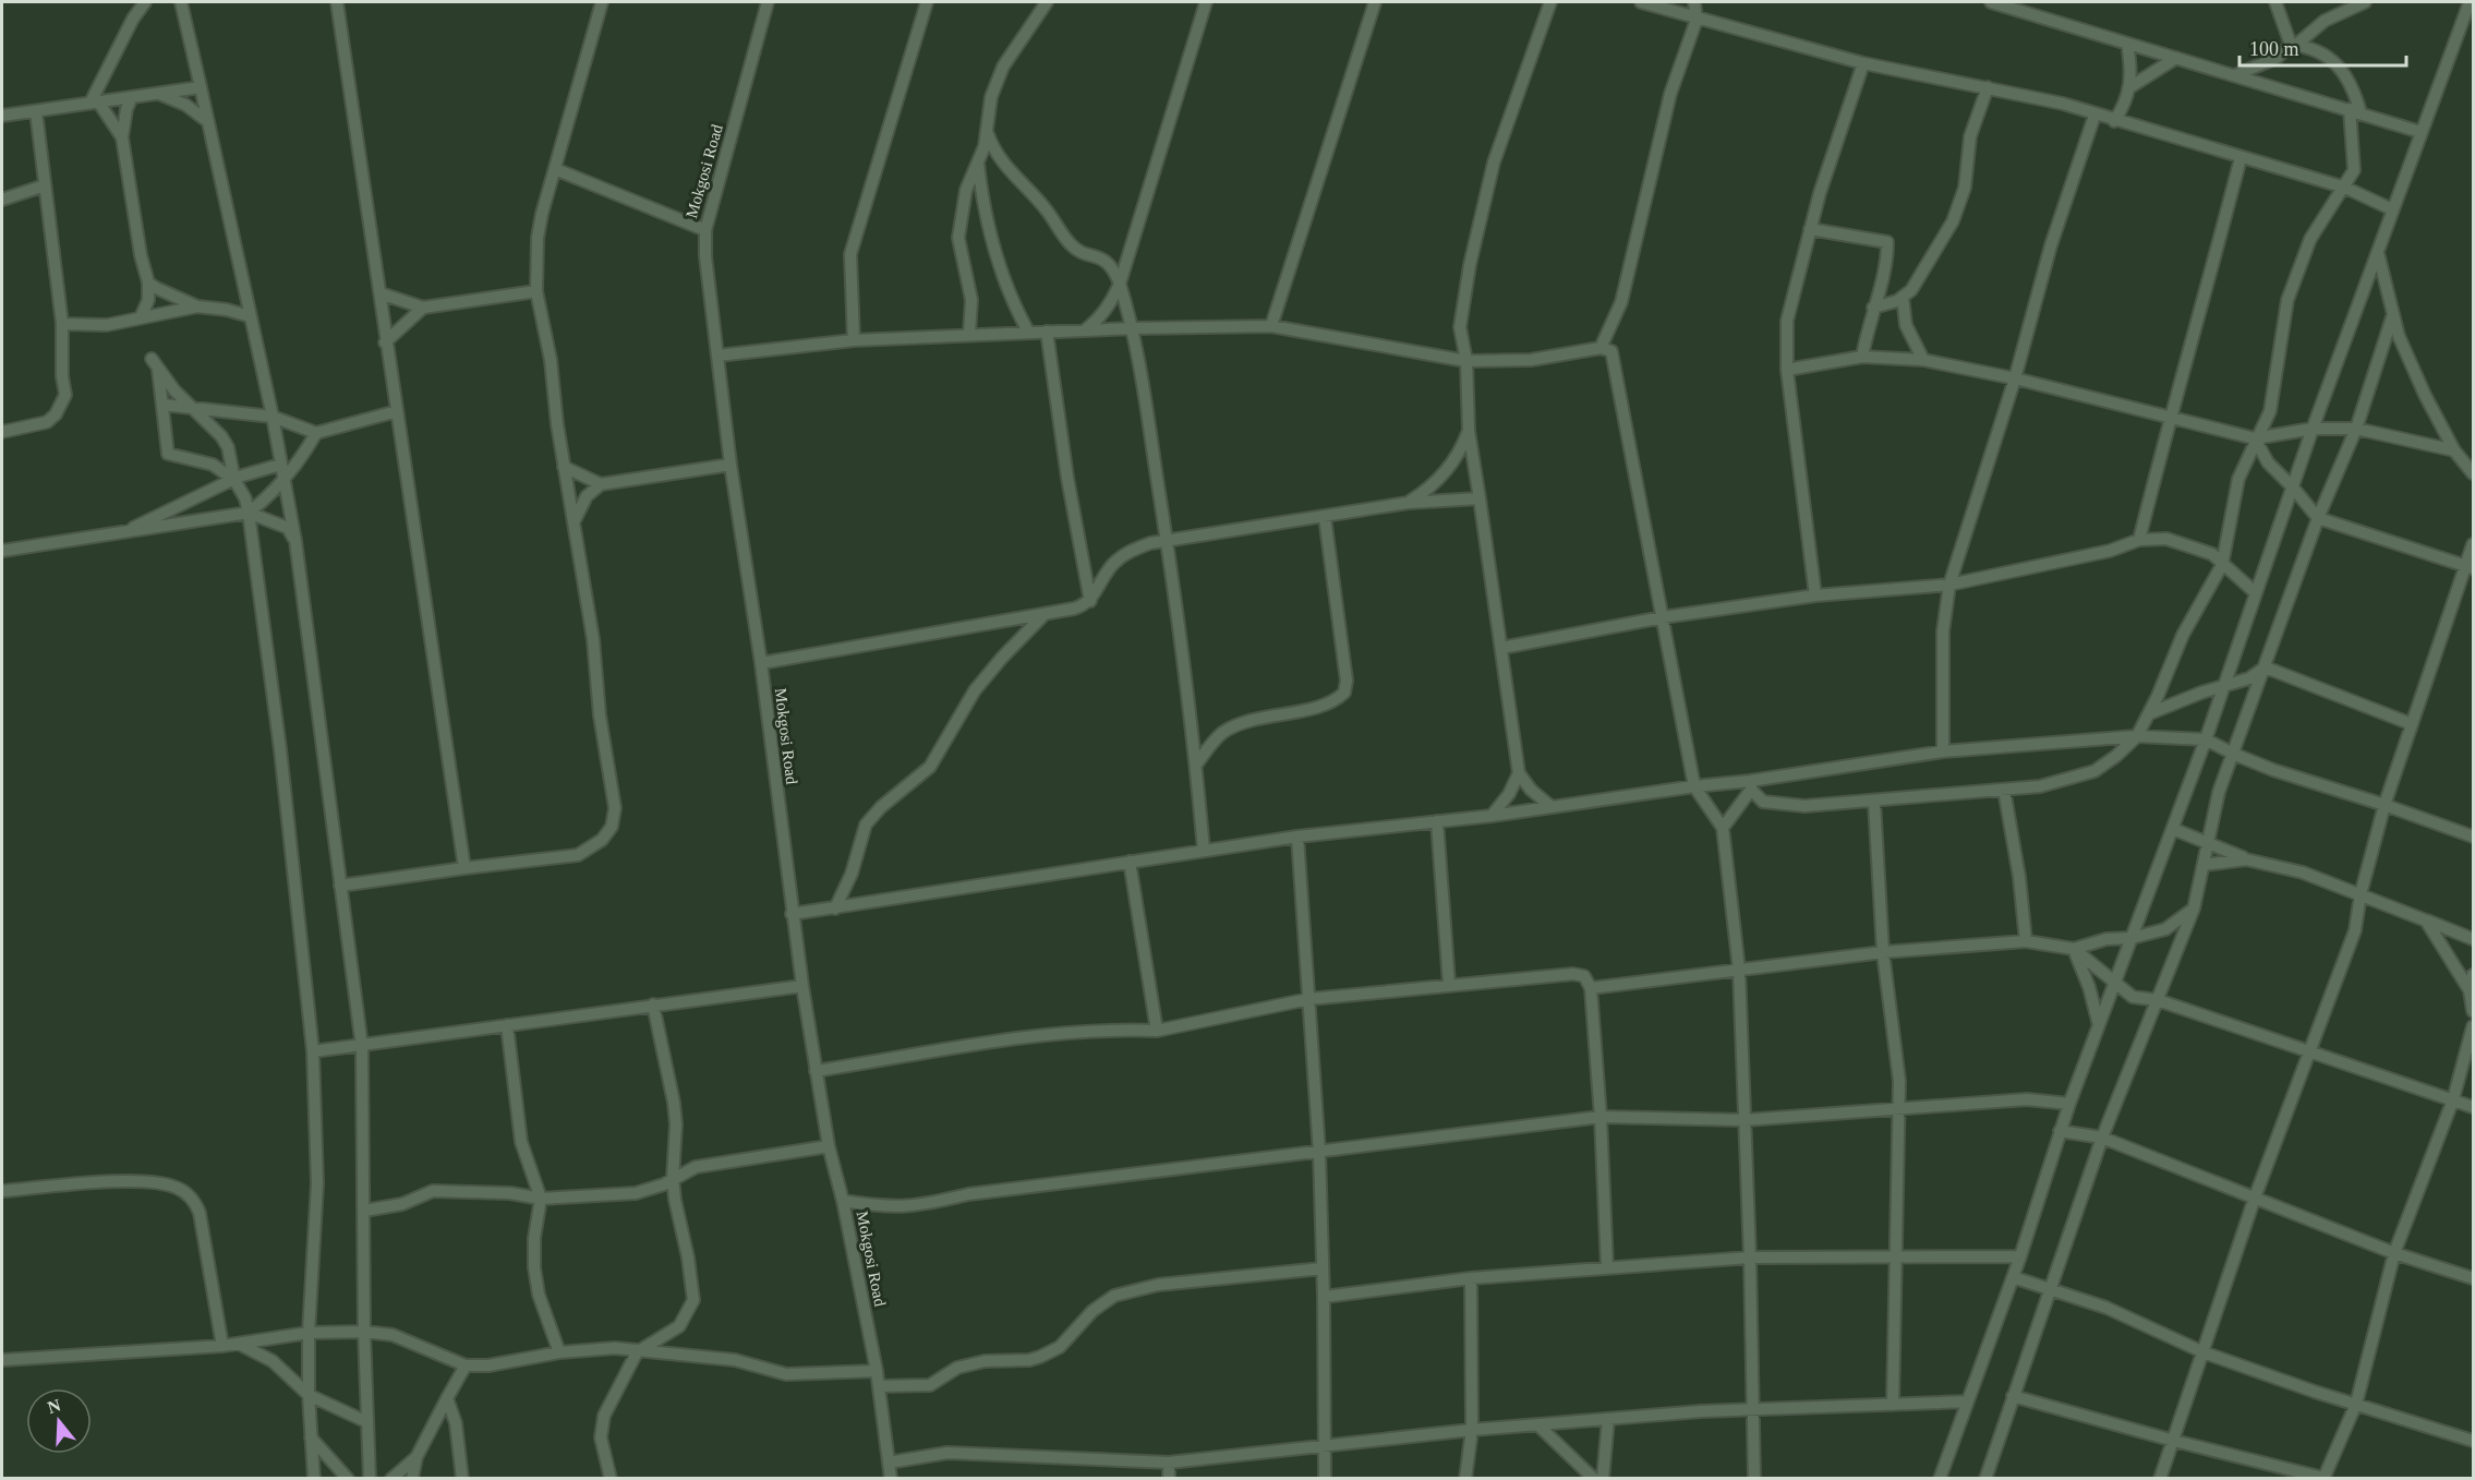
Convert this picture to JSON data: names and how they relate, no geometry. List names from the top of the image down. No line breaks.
{"streets":{"street":["Mokgosi Road"]},"scale_bar":"100 m","north":"top"}
